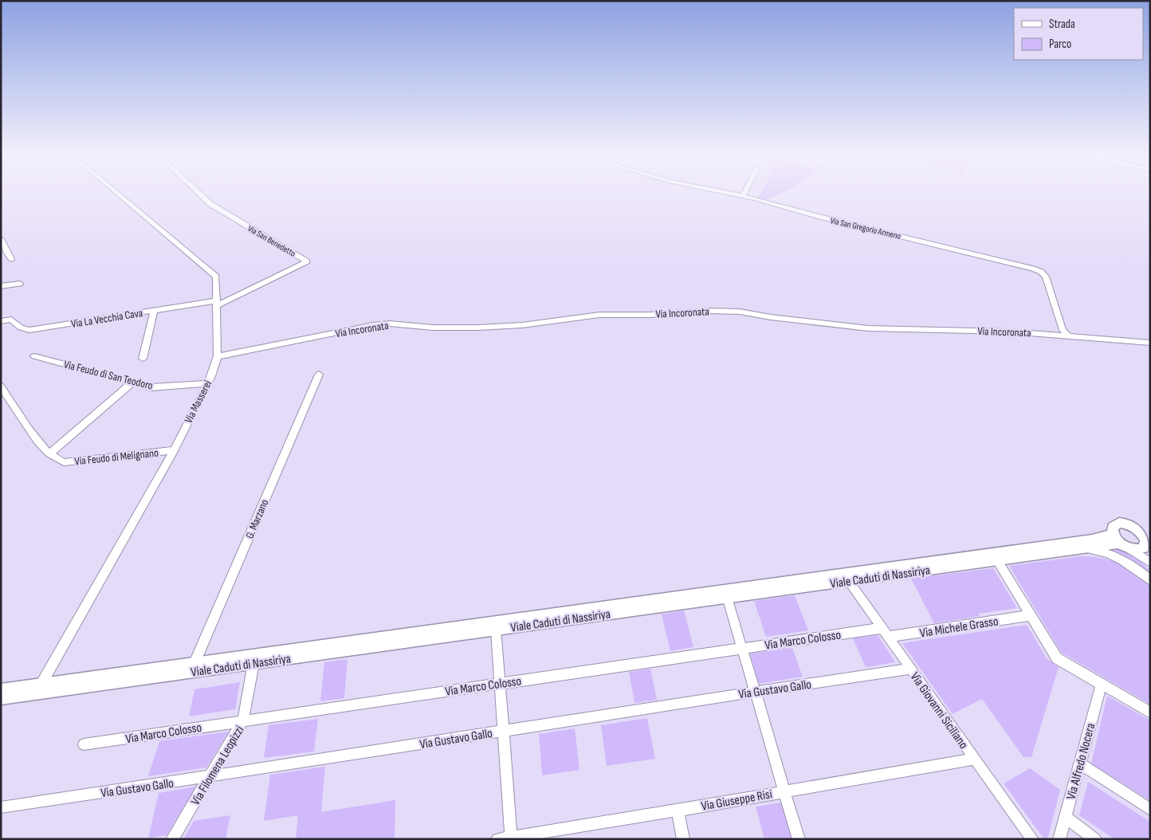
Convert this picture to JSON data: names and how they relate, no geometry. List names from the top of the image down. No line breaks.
{"streets":{"main road":["Viale Caduti di Nassiriya"],"street":["Via San Gregorio Armeno","Via San Benedetto","Via Incoronata","Via La Vecchia Cava","Via Feudo di San Teodoro","Via Masserei","Via Feudo di Melignano","G. Marzano","Via Michele Grasso","Via Marco Colosso","Via Gustavo Gallo","Via Giovanni Siciliano","Via Alfredo Nocera","Via Filomena Leopizzi","Via Giuseppe Risi"]},"crossings":[["Via San Gregorio Armeno","Via Incoronata"],["Via San Benedetto","Via La Vecchia Cava"],["Via San Benedetto","Via Masserei"],["Via Incoronata","Via Masserei"],["Via La Vecchia Cava","Via Masserei"],["Via Feudo di San Teodoro","Via Masserei"],["Via Masserei","Via Feudo di Melignano"],["Via Masserei","Viale Caduti di Nassiriya"],["G. Marzano","Viale Caduti di Nassiriya"],["Viale Caduti di Nassiriya","Via Giovanni Siciliano"],["Viale Caduti di Nassiriya","Via Filomena Leopizzi"],["Via Michele Grasso","Via Marco Colosso"],["Via Michele Grasso","Via Giovanni Siciliano"],["Via Marco Colosso","Via Giovanni Siciliano"],["Via Marco Colosso","Via Filomena Leopizzi"],["Via Gustavo Gallo","Via Giovanni Siciliano"],["Via Gustavo Gallo","Via Filomena Leopizzi"],["Via Giovanni Siciliano","Via Giuseppe Risi"]],"legend":["Strada","Parco"]}
